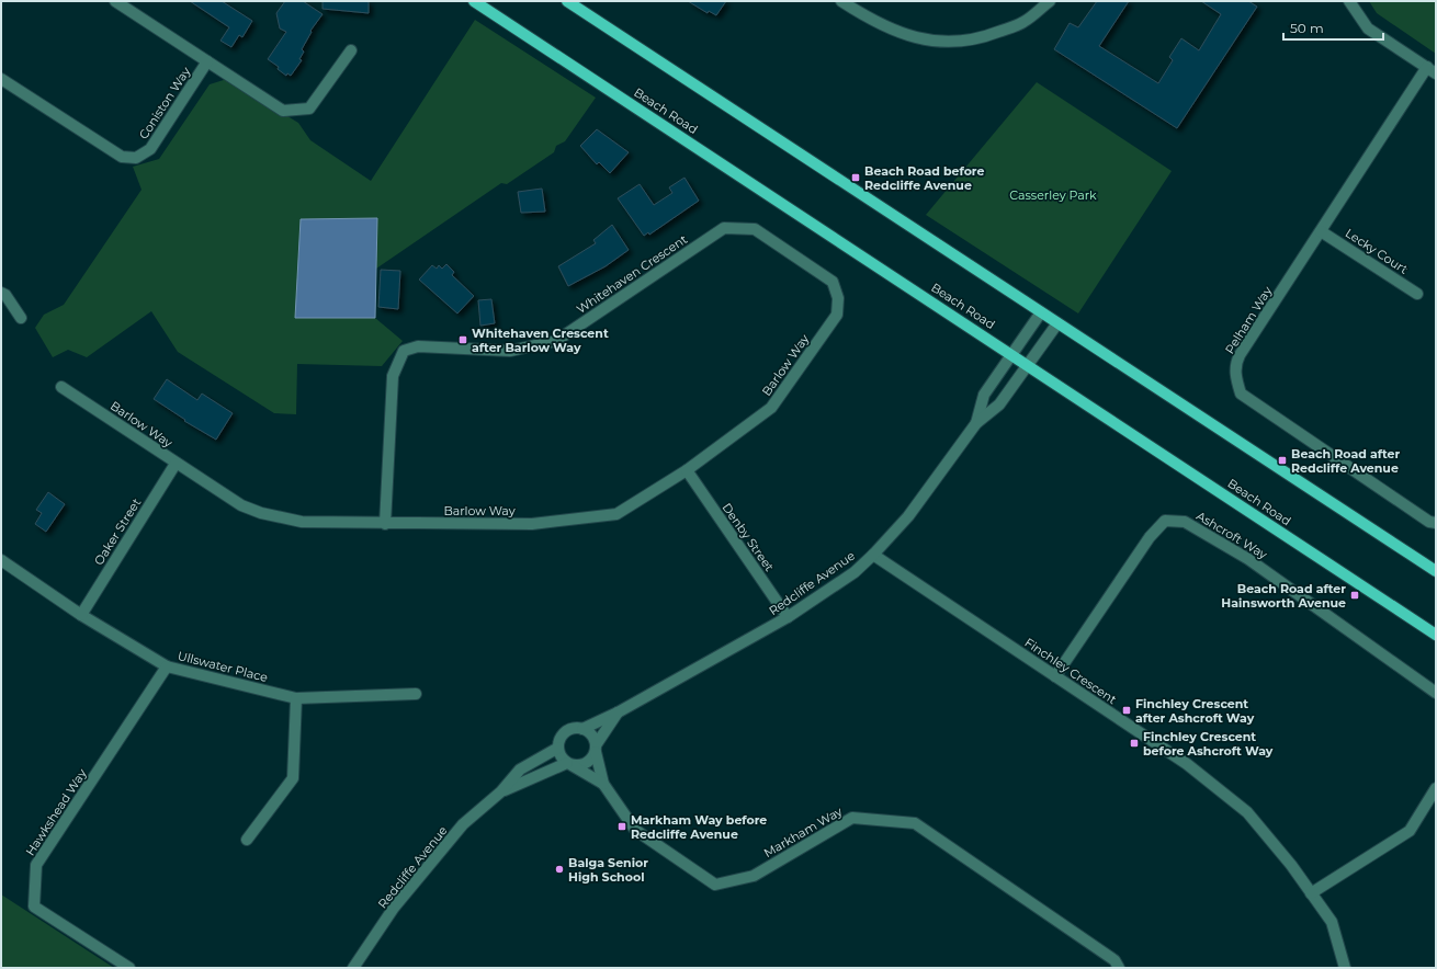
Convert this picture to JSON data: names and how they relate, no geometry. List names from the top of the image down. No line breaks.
{"streets":{"main road":["Beach Road"],"street":["Coniston Way","Lecky Court","Whitehaven Crescent","Pelham Way","Barlow Way","Oaker Street","Ashcroft Way","Denby Street","Redcliffe Avenue","Ullswater Place","Finchley Crescent","Hawkshead Way","Markham Way"]},"crossings":[["Beach Road","Redcliffe Avenue"],["Lecky Court","Pelham Way"],["Whitehaven Crescent","Barlow Way"],["Barlow Way","Oaker Street"],["Barlow Way","Denby Street"],["Oaker Street","Ullswater Place"],["Ashcroft Way","Finchley Crescent"],["Denby Street","Redcliffe Avenue"],["Redcliffe Avenue","Finchley Crescent"],["Redcliffe Avenue","Markham Way"],["Ullswater Place","Hawkshead Way"]],"parks":["Casserley Park"],"places":{"transit":["Beach Road before Redcliffe Avenue","Whitehaven Crescent after Barlow Way","Beach Road after Redcliffe Avenue","Beach Road after Hainsworth Avenue","Finchley Crescent after Ashcroft Way","Finchley Crescent before Ashcroft Way","Markham Way before Redcliffe Avenue"],"other":["Balga Senior High School"]},"scale_bar":"50 m"}
